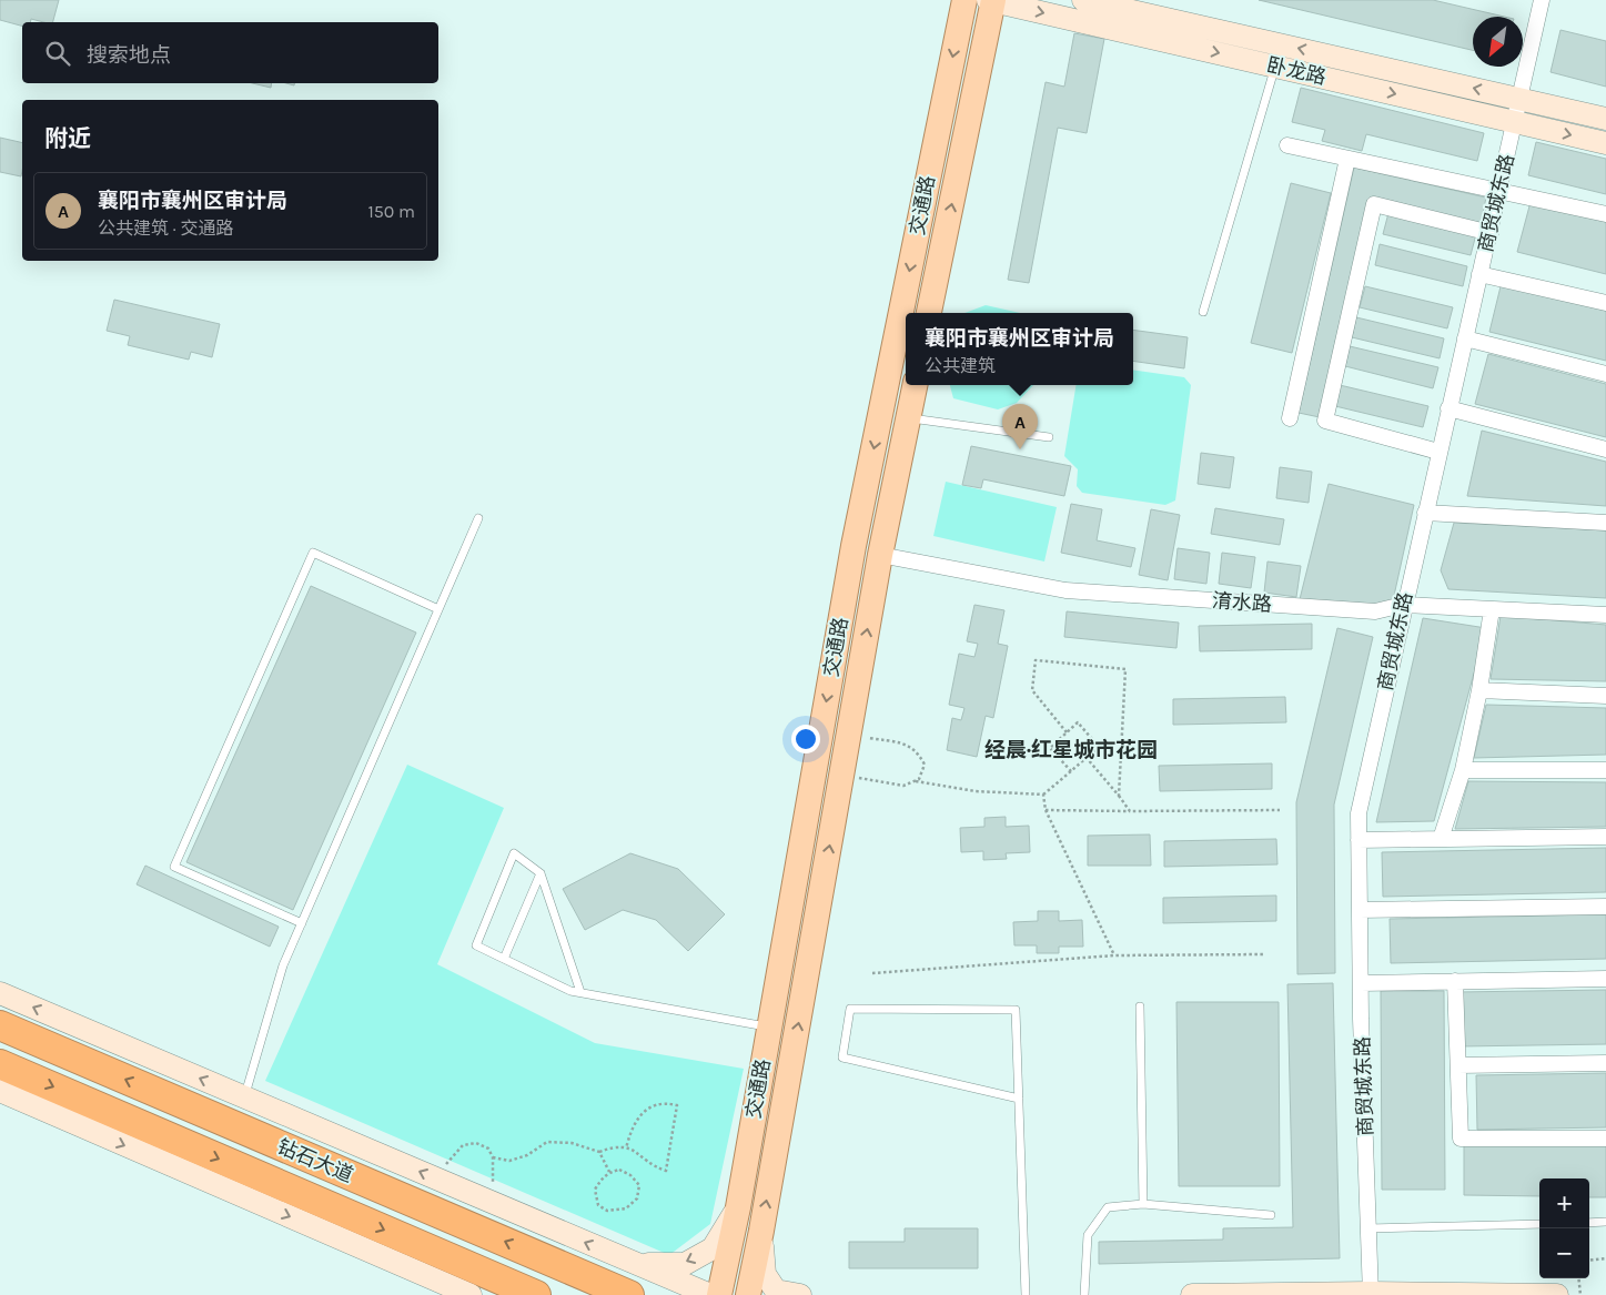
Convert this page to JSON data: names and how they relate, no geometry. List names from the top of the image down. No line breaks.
{"streets":{"highway":["钻石大道"],"main road":["交通路"],"street":["卧龙路","商贸城东路","淯水路"]},"crossings":[["卧龙路","商贸城东路"],["卧龙路","交通路"],["商贸城东路","淯水路"],["交通路","淯水路"]],"districts":["经晨·红星城市花园"],"north":"bottom left","page":{"search":"搜索地点","heading":"附近","list":[{"mark":"A","name":"襄阳市襄州区审计局","note":"公共建筑 · 交通路","value":"150 m"}],"popup":["襄阳市襄州区审计局","公共建筑"],"pins":"A","map_buttons":["+","−"]}}
